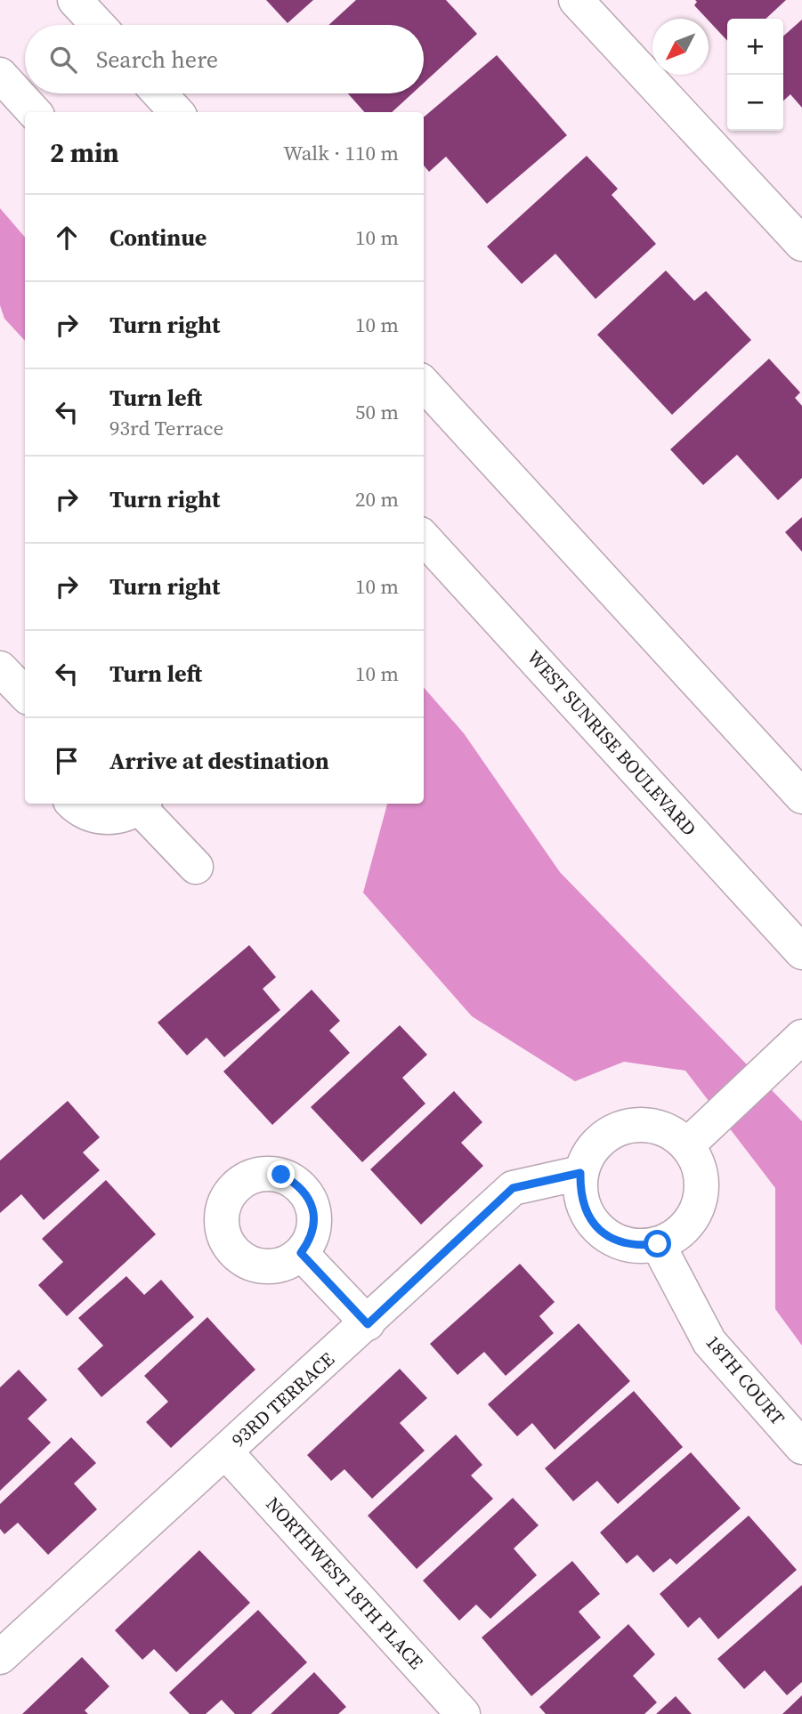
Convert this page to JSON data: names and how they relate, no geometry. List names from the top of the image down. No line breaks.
{"streets":{"main road":["WEST SUNRISE BOULEVARD","18TH COURT","93RD TERRACE","NORTHWEST 18TH PLACE"]},"crossings":[["18TH COURT","93RD TERRACE"],["93RD TERRACE","NORTHWEST 18TH PLACE"]],"north":"bottom left","page":{"map_buttons":["+","−"],"search":"Search here","heading":["2 min","Walk · 110 m"],"list":[["Continue","10 m"],["Turn right","10 m"],["Turn left","93rd Terrace","50 m"],["Turn right","20 m"],["Turn right","10 m"],["Turn left","10 m"],"Arrive at destination"]}}
